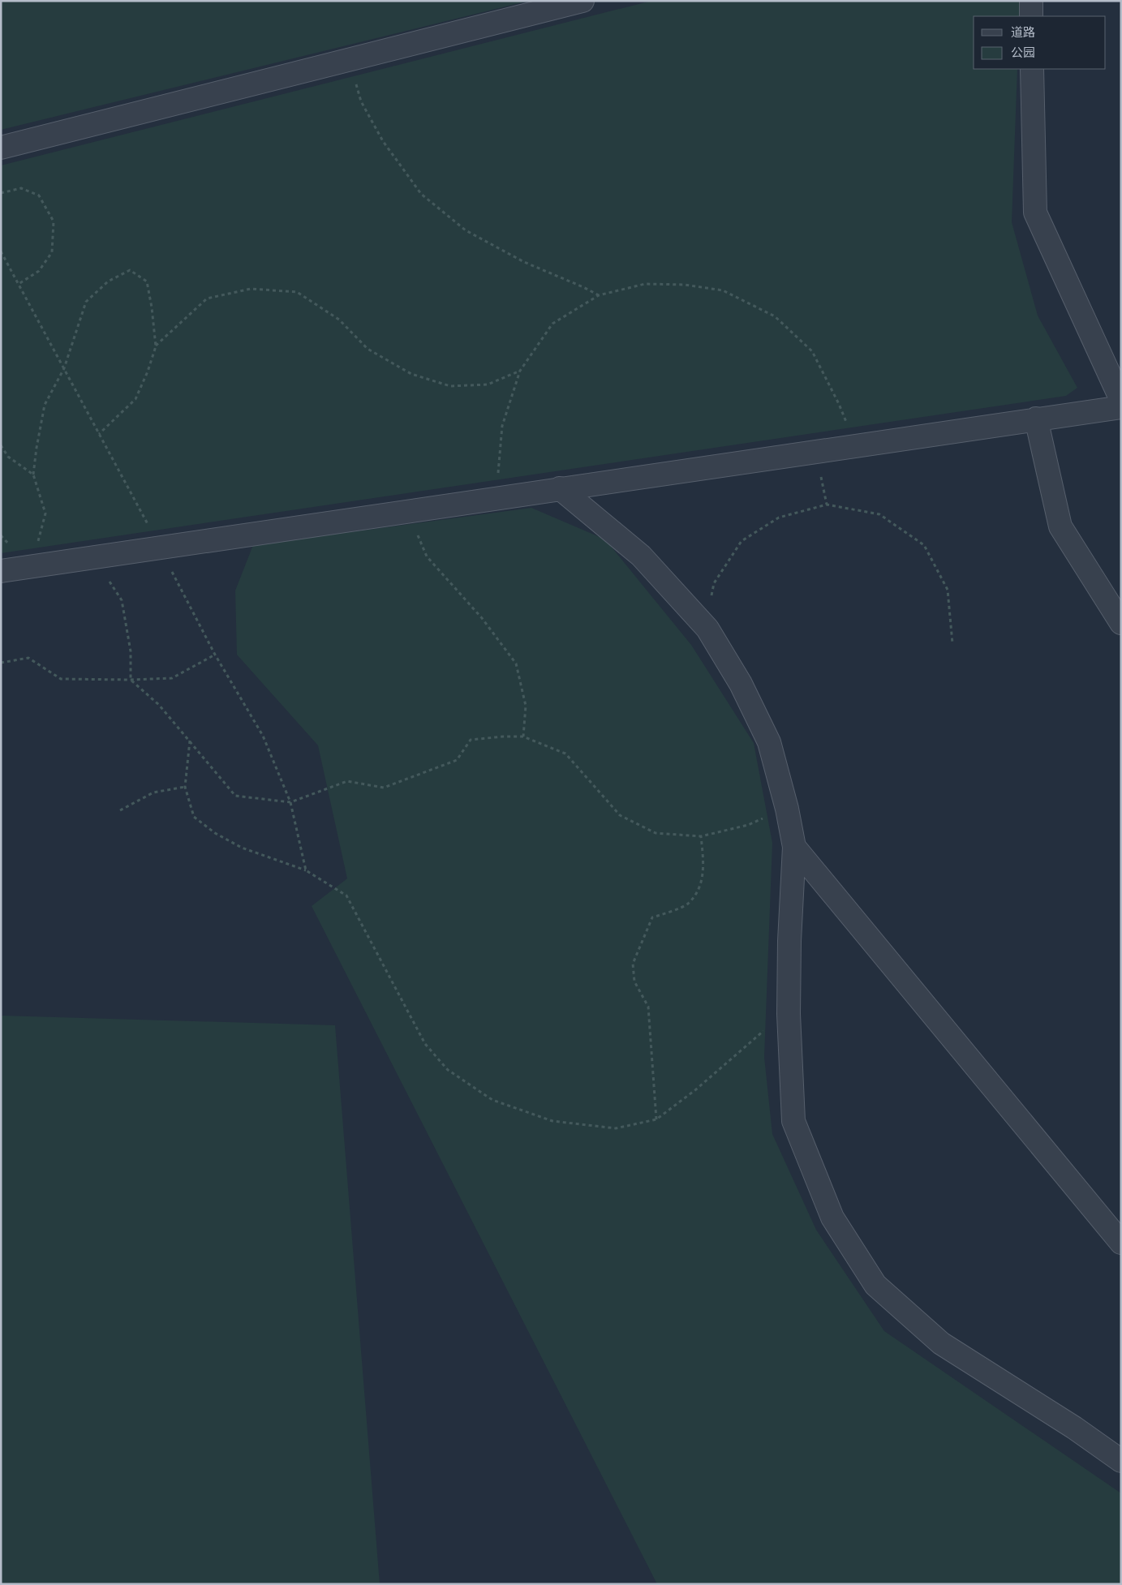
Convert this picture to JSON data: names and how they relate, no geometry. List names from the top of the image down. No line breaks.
{"legend":["道路","公园"]}
